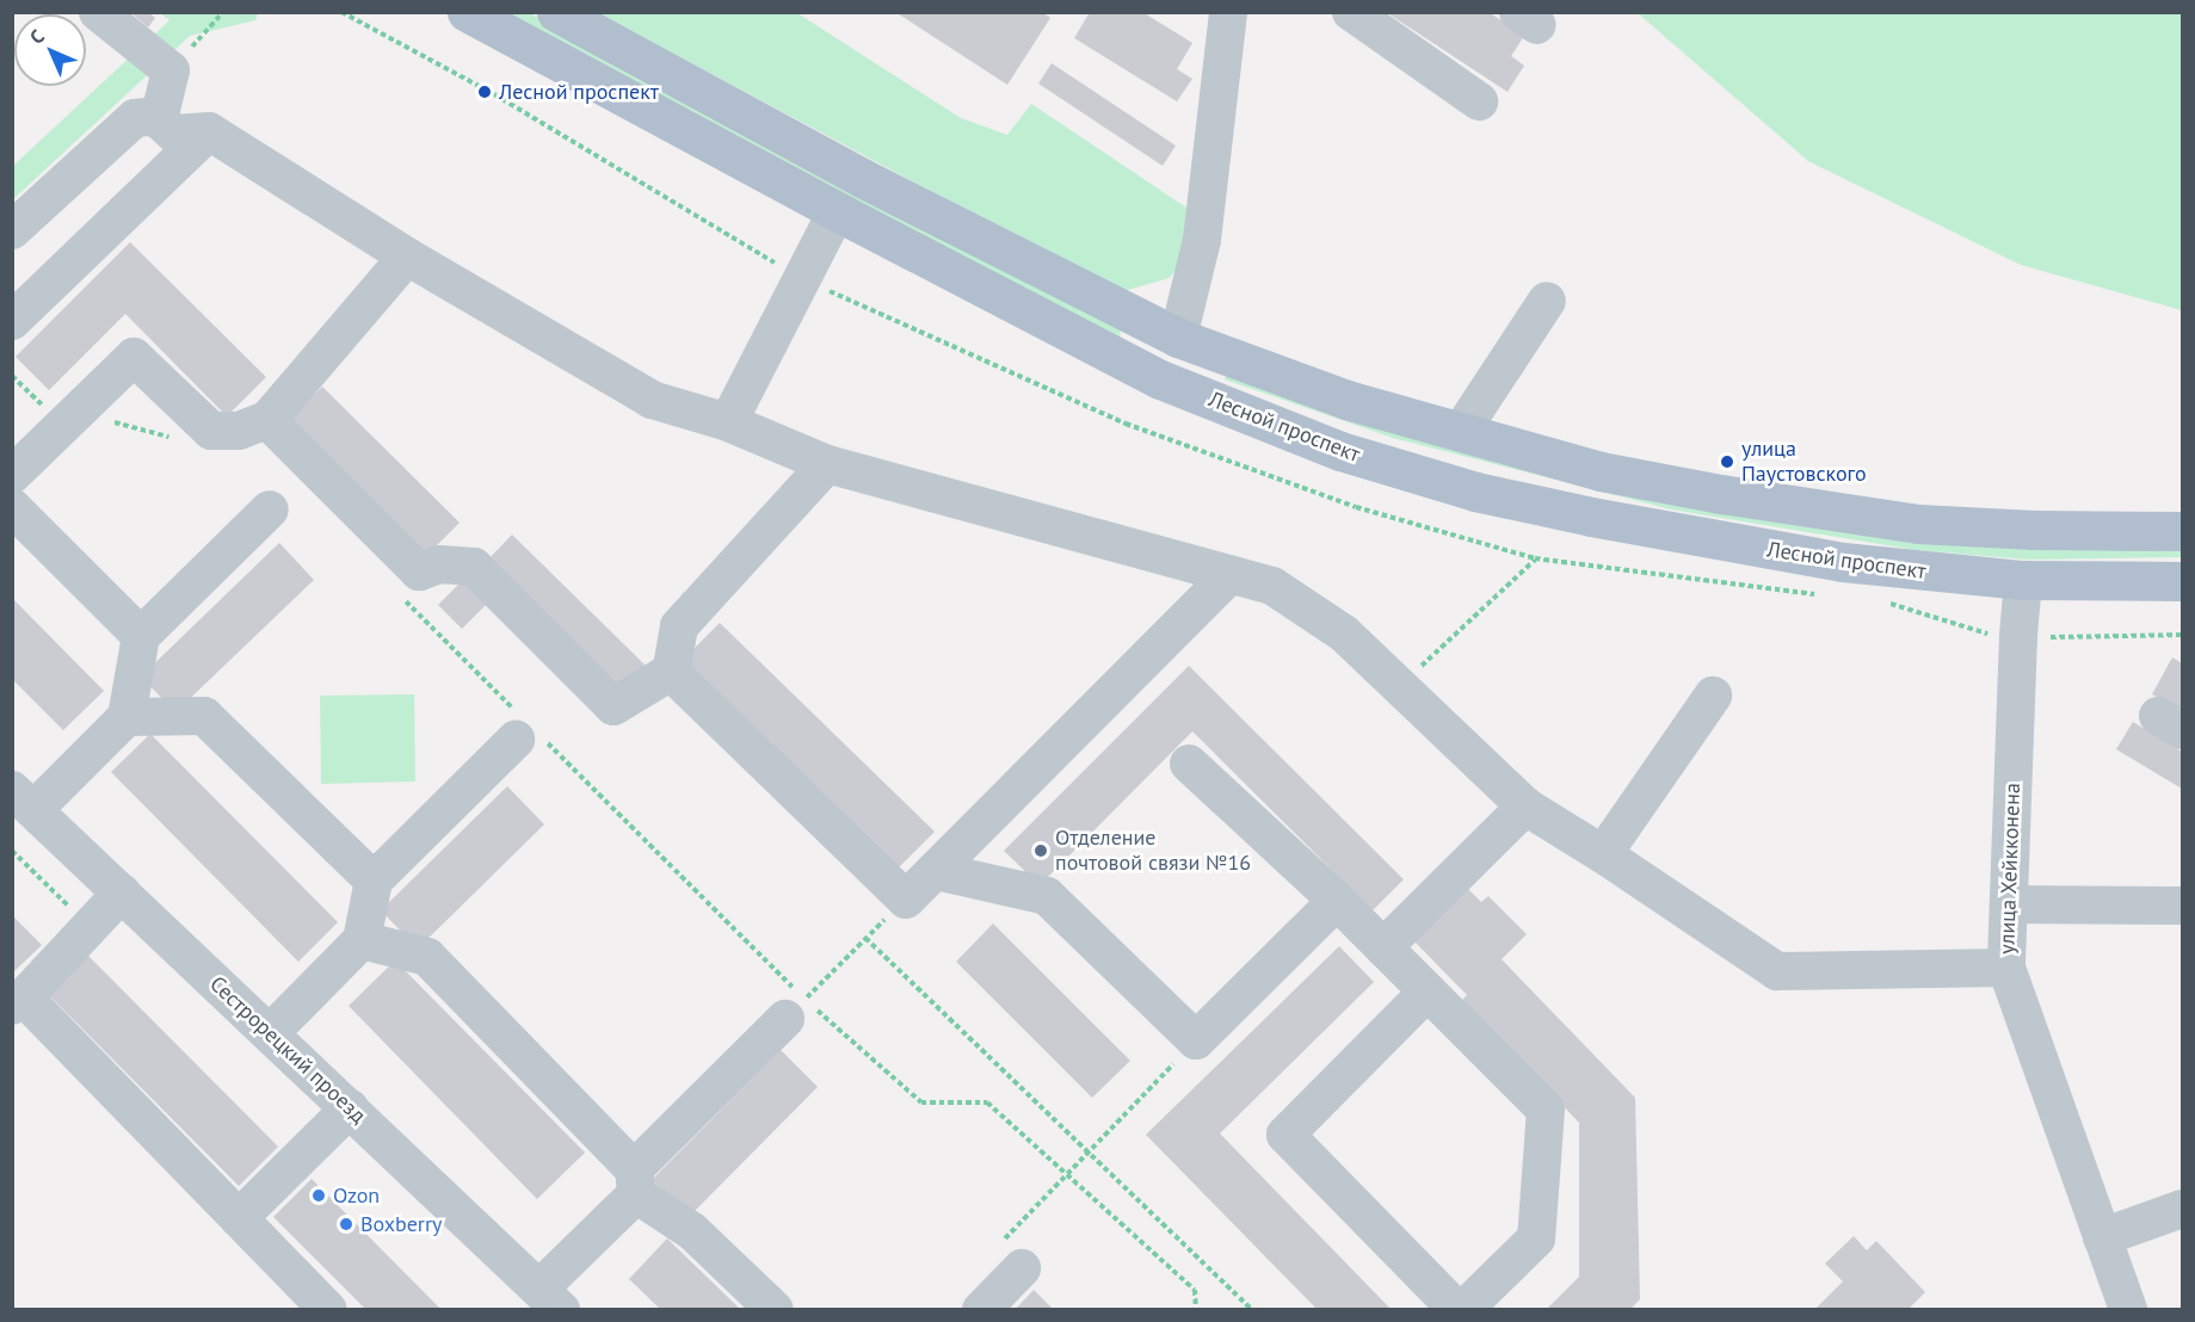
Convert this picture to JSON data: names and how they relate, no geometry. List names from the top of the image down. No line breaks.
{"streets":{"main road":["Лесной проспект"],"street":["улица Хейкконена","Сестрорецкий проезд"]},"crossings":[["Лесной проспект","улица Хейкконена"]],"places":["Лесной проспект","улица Паустовского","Отделение почтовой связи №16","Ozon","Boxberry"],"north":"top left"}
